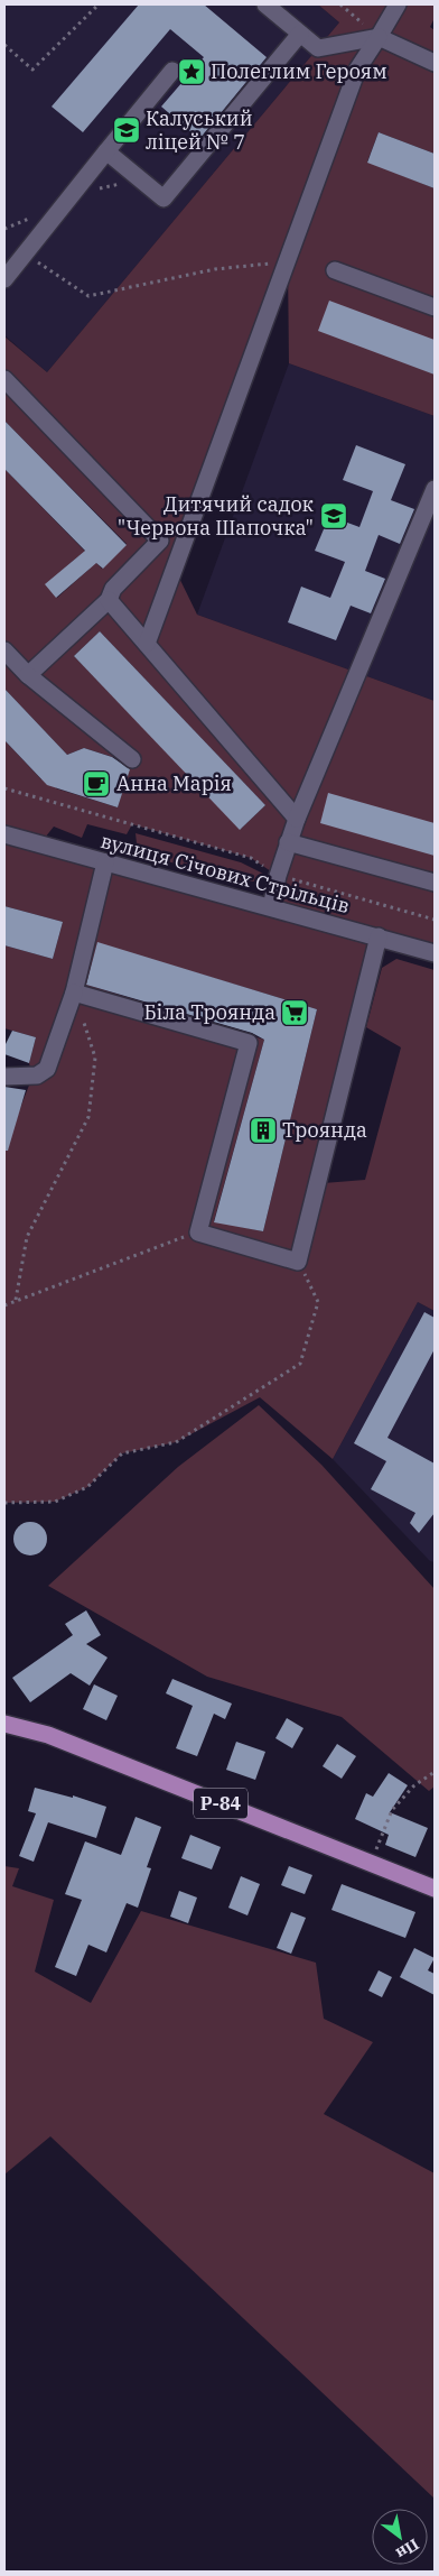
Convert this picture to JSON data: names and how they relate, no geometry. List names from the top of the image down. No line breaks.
{"streets":{"main road":["Р-84"],"street":["вулиця Січових Стрільців"]},"places":{"place":["Полеглим Героям"],"school or university":["Калуський ліцей № 7","Дитячий садок \"Червона Шапочка\""],"cafe":["Анна Марія"],"supermarket":["Біла Троянда"],"building":["Троянда"]},"north":"bottom right"}
